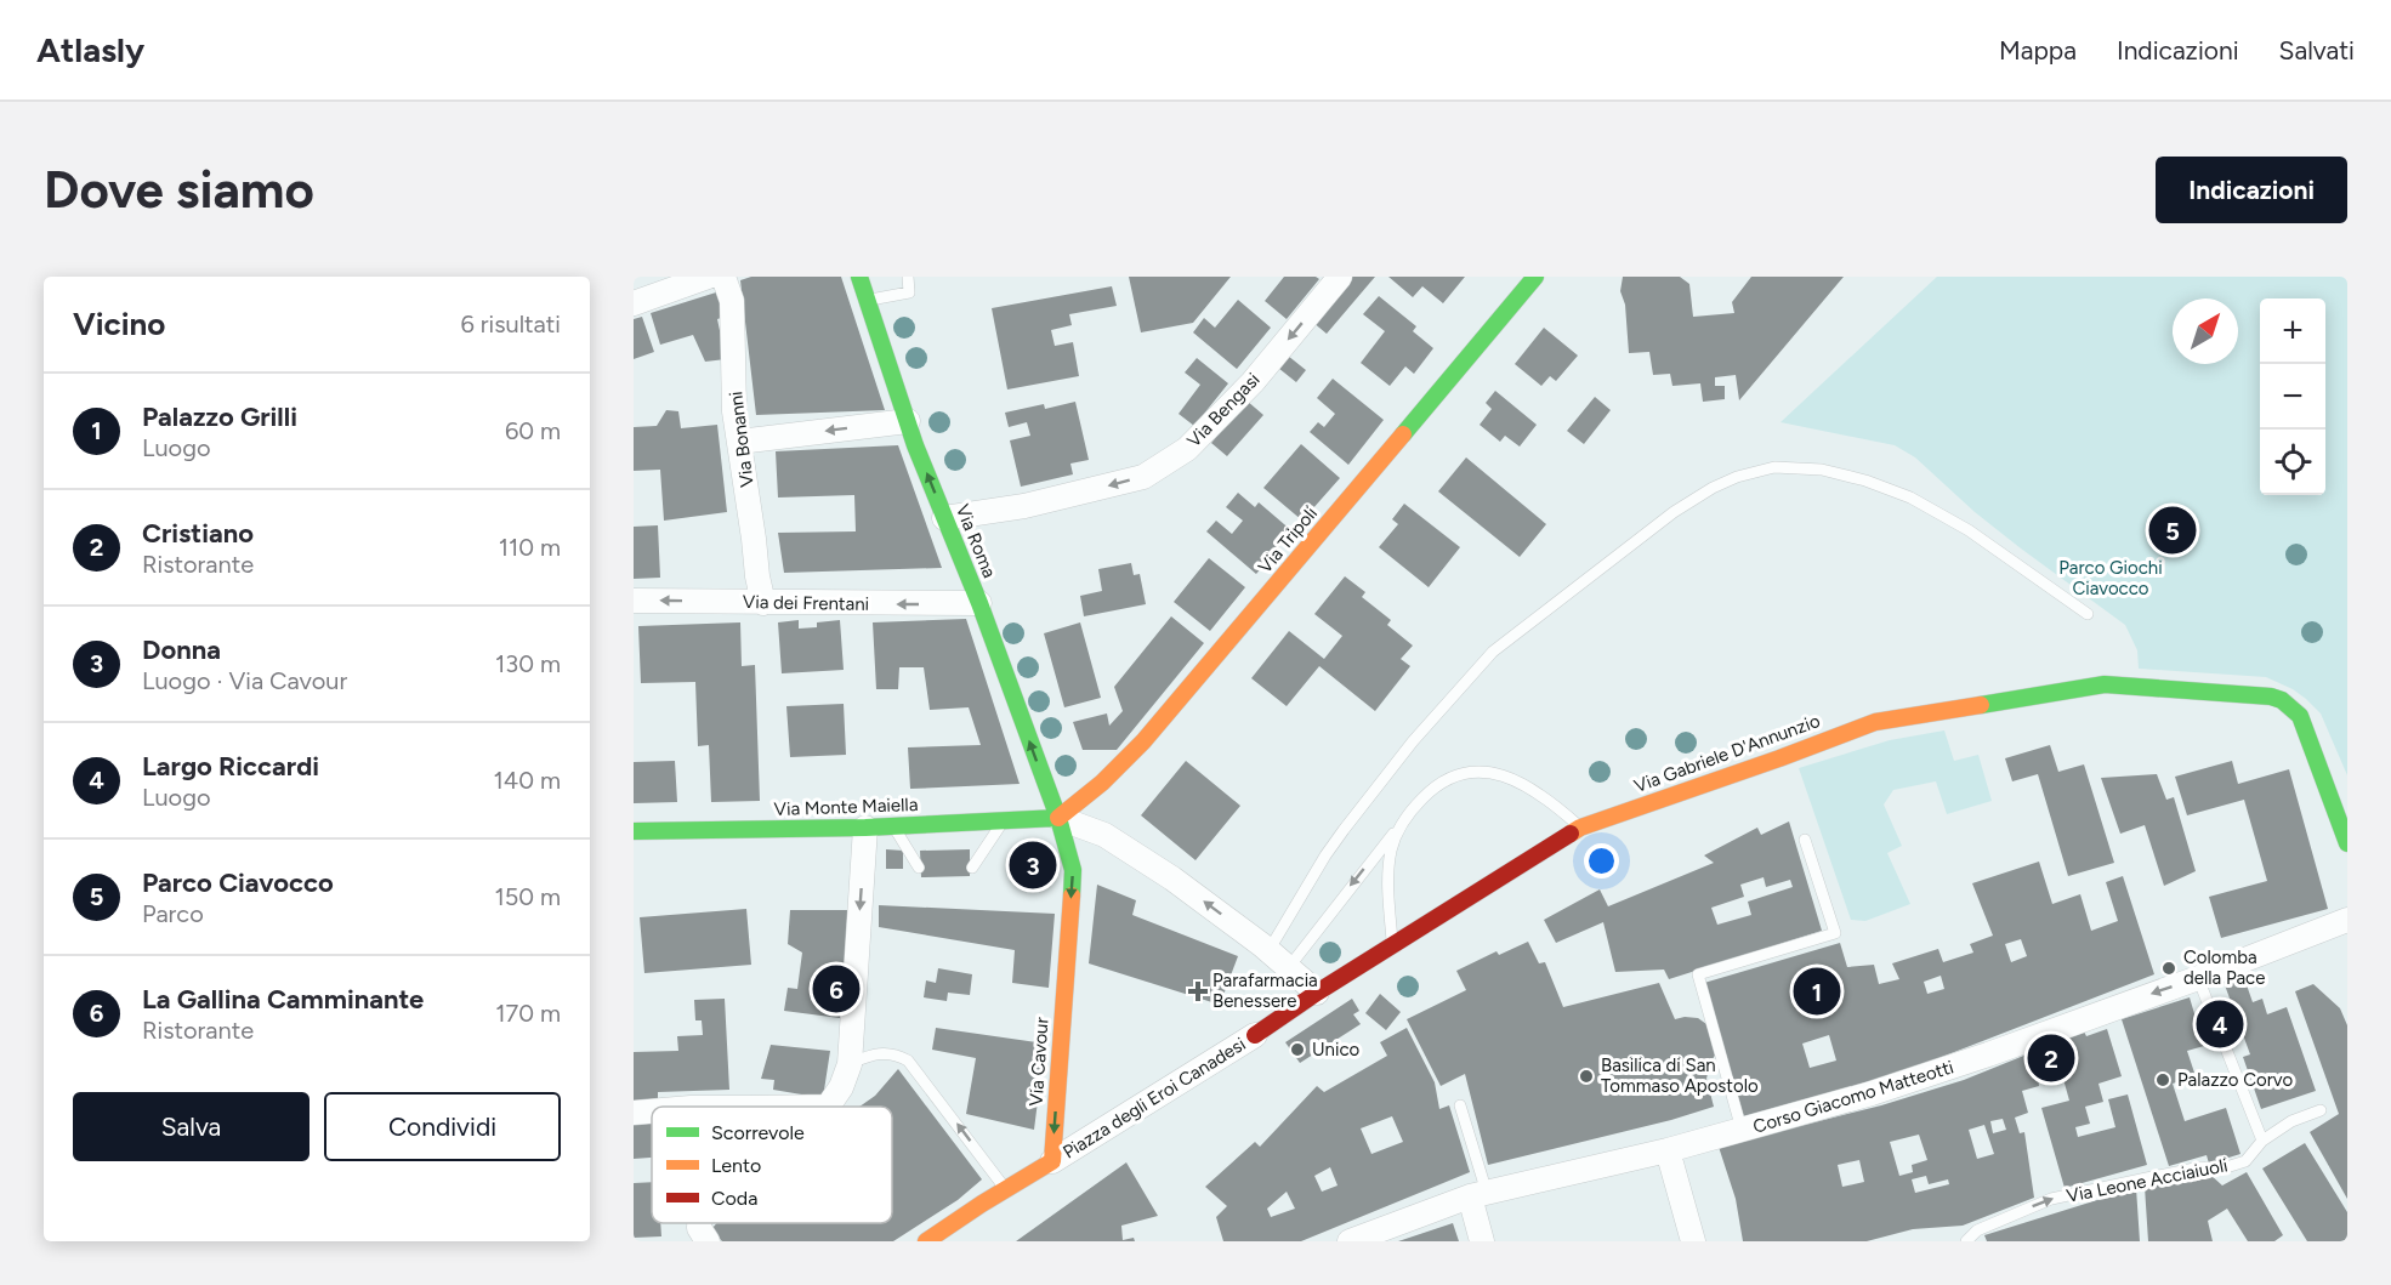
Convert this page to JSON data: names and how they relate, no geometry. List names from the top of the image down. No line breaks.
{"streets":{"street":["Via Bengasi","Via Bonanni","Via Tripoli","Via Roma","Via dei Frentani","Via Gabriele D'Annunzio","Via Monte Maiella","Via Cavour","Corso Giacomo Matteotti","Piazza degli Eroi Canadesi"],"lane":["Via Leone Acciaiuoli"]},"crossings":[["Via Bengasi","Via Roma"],["Via Bonanni","Via dei Frentani"],["Via Tripoli","Via Roma"],["Via Tripoli","Via Monte Maiella"],["Via Tripoli","Via Cavour"],["Via Roma","Via dei Frentani"],["Via Roma","Via Monte Maiella"],["Via Roma","Via Cavour"],["Via Gabriele D'Annunzio","Piazza degli Eroi Canadesi"],["Via Monte Maiella","Via Cavour"],["Via Cavour","Piazza degli Eroi Canadesi"]],"one_way":["Via Bengasi","Via Roma","Via Cavour","Corso Giacomo Matteotti","Via Leone Acciaiuoli"],"parks":["Parco Giochi Ciavocco"],"places":{"other":["Colomba della Pace","Unico","Basilica di San Tommaso Apostolo","Palazzo Corvo"],"health":["Parafarmacia Benessere"]},"legend":["Scorrevole","Lento","Coda"],"north":"top right","page":{"header":"Atlasly","nav":["Mappa","Indicazioni","Salvati"],"buttons":["Indicazioni",["Salva","Condividi"]],"title":"Dove siamo","heading":["Vicino","6 risultati"],"map_buttons":["+","−"],"list":[{"mark":"1","name":"Palazzo Grilli","note":"Luogo","value":"60 m"},{"mark":"2","name":"Cristiano","note":"Ristorante","value":"110 m"},{"mark":"3","name":"Donna","note":"Luogo · Via Cavour","value":"130 m"},{"mark":"4","name":"Largo Riccardi","note":"Luogo","value":"140 m"},{"mark":"5","name":"Parco Ciavocco","note":"Parco","value":"150 m"},{"mark":"6","name":"La Gallina Camminante","note":"Ristorante","value":"170 m"}],"pins":["5","3","6","1","4","2"]}}
